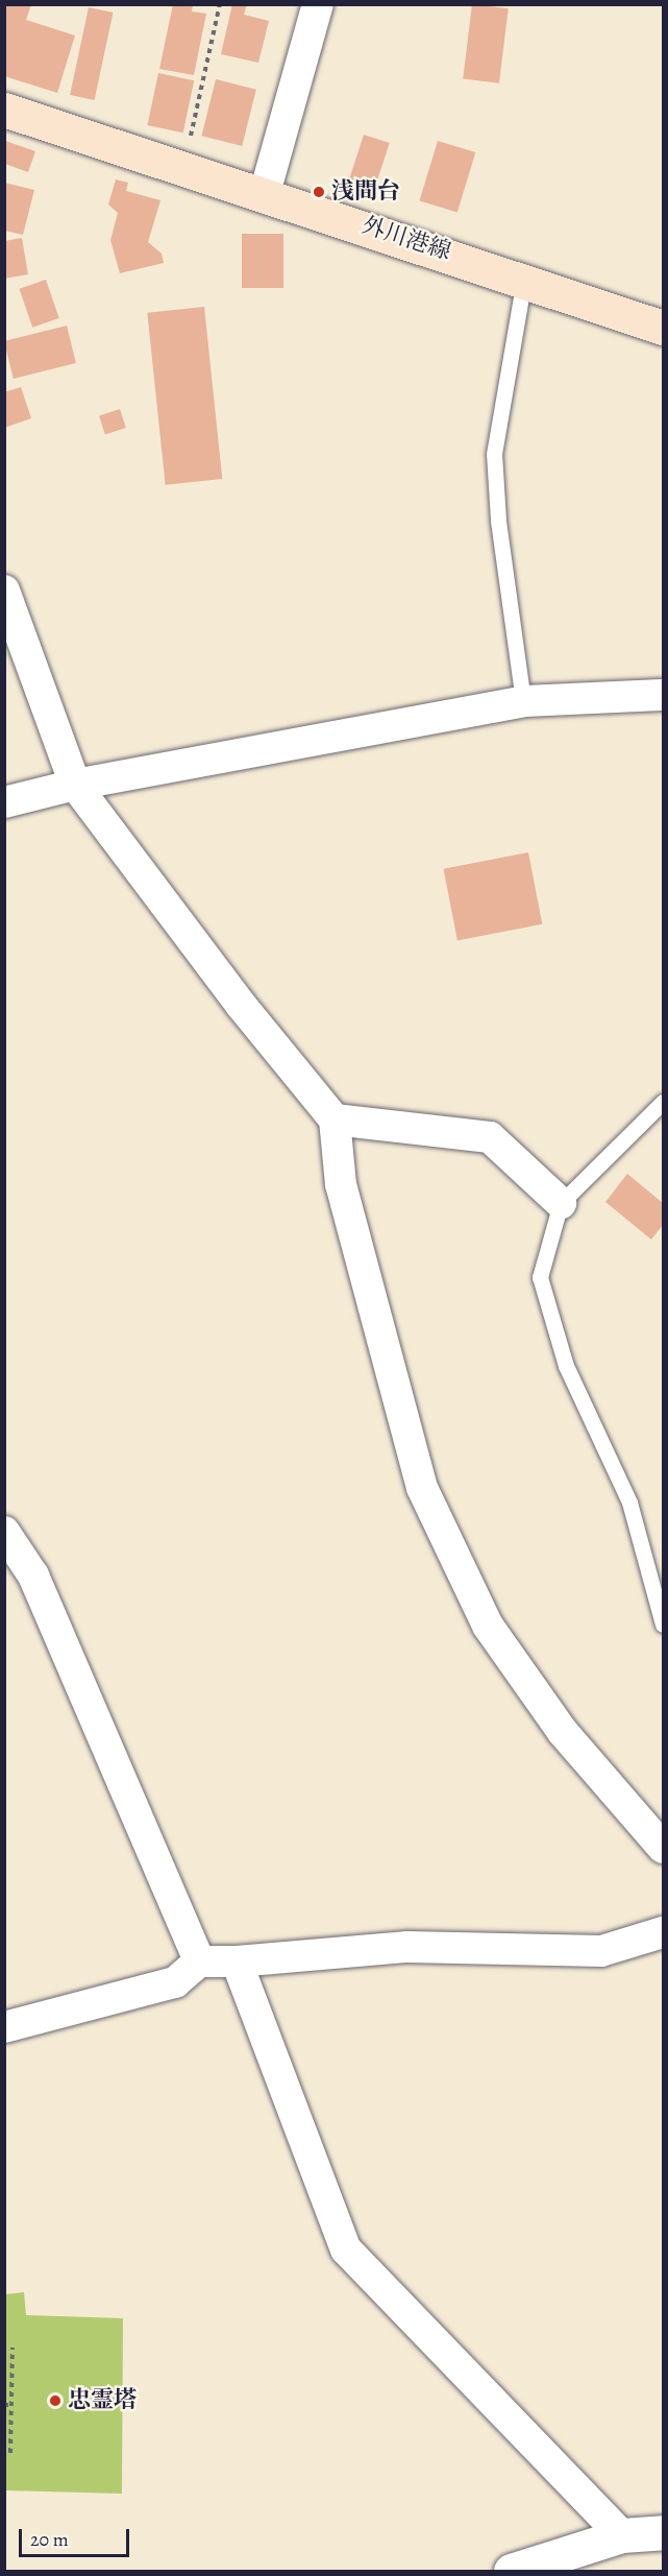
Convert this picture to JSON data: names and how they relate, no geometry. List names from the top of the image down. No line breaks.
{"streets":{"main road":["外川港線"]},"places":["浅間台","忠霊塔"],"scale_bar":"20 m"}
